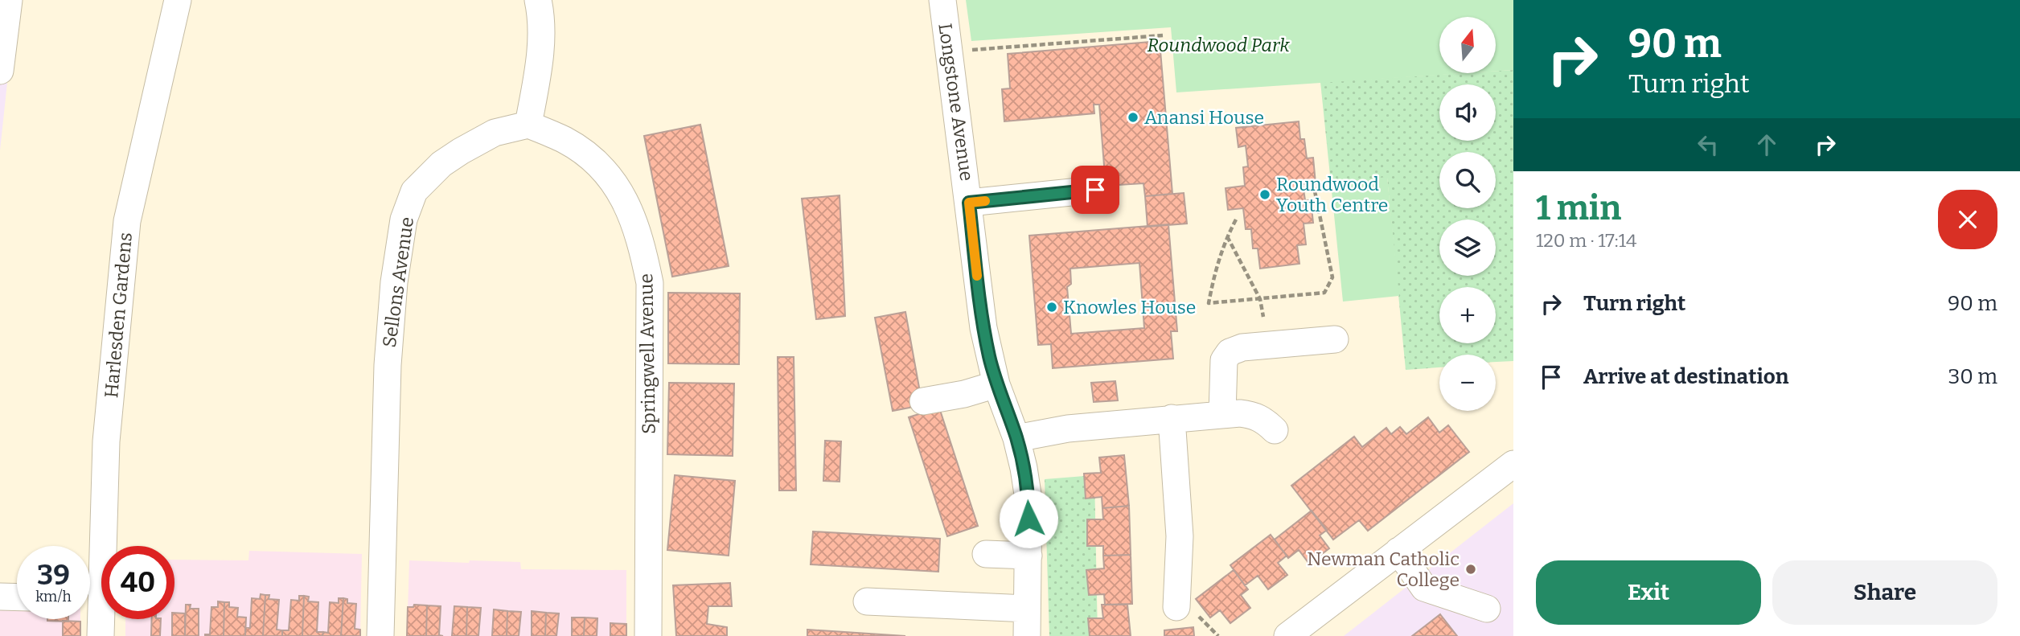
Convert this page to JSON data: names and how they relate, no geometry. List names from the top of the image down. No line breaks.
{"streets":{"street":["Longstone Avenue","Sellons Avenue","Harlesden Gardens","Springwell Avenue"]},"crossings":[["Sellons Avenue","Springwell Avenue"]],"parks":["Roundwood Park"],"places":["Anansi House","Roundwood Youth Centre","Knowles House","Newman Catholic College"],"north":"top","page":{"turn":["90 m","Turn right"],"map_buttons":["+","−"],"heading":["1 min","120 m · 17:14"],"list":[{"name":"Turn right","value":"90 m"},{"name":"Arrive at destination","value":"30 m"}],"speed":"39 km/h","limit":"40","buttons":["Exit","Share"]}}
